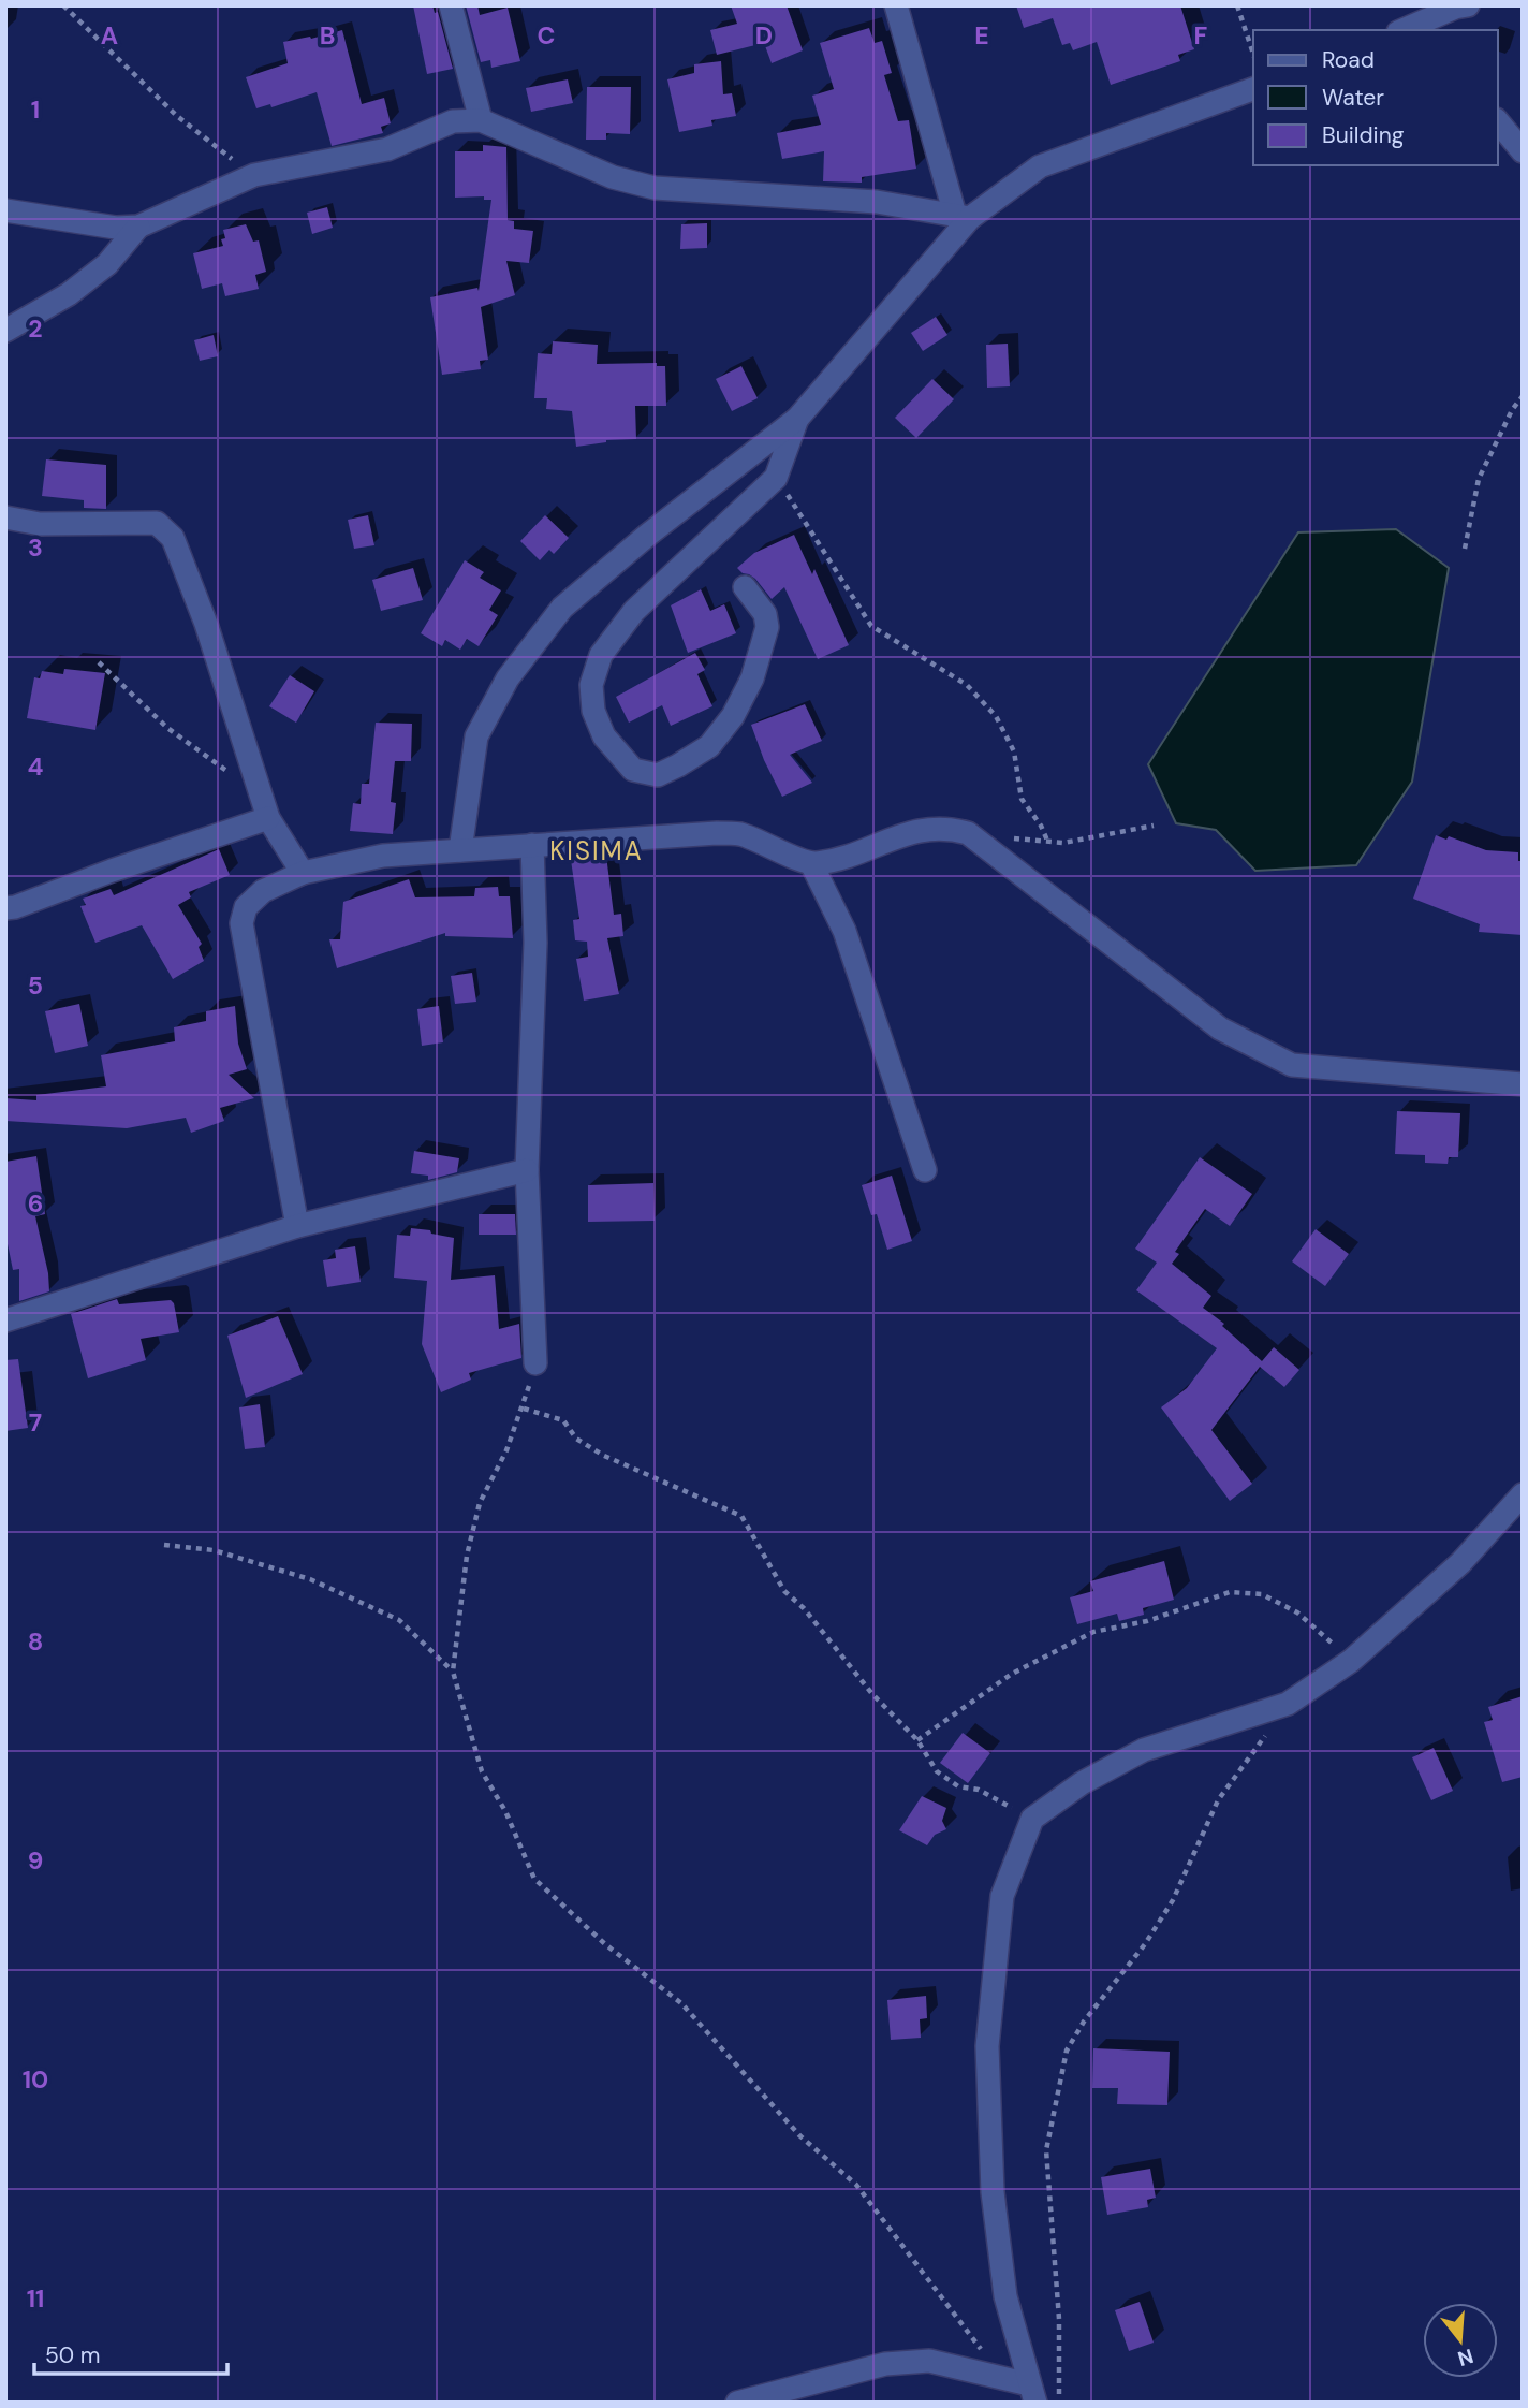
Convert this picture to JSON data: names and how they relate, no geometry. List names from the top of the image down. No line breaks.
{"districts":["KISIMA"],"legend":["Road","Water","Building"],"scale_bar":"50 m","north":"bottom","grid":{"columns":["A","B","C","D","E","F"],"rows":["1","2","3","4","5","6","7","8","9","10","11"]}}
